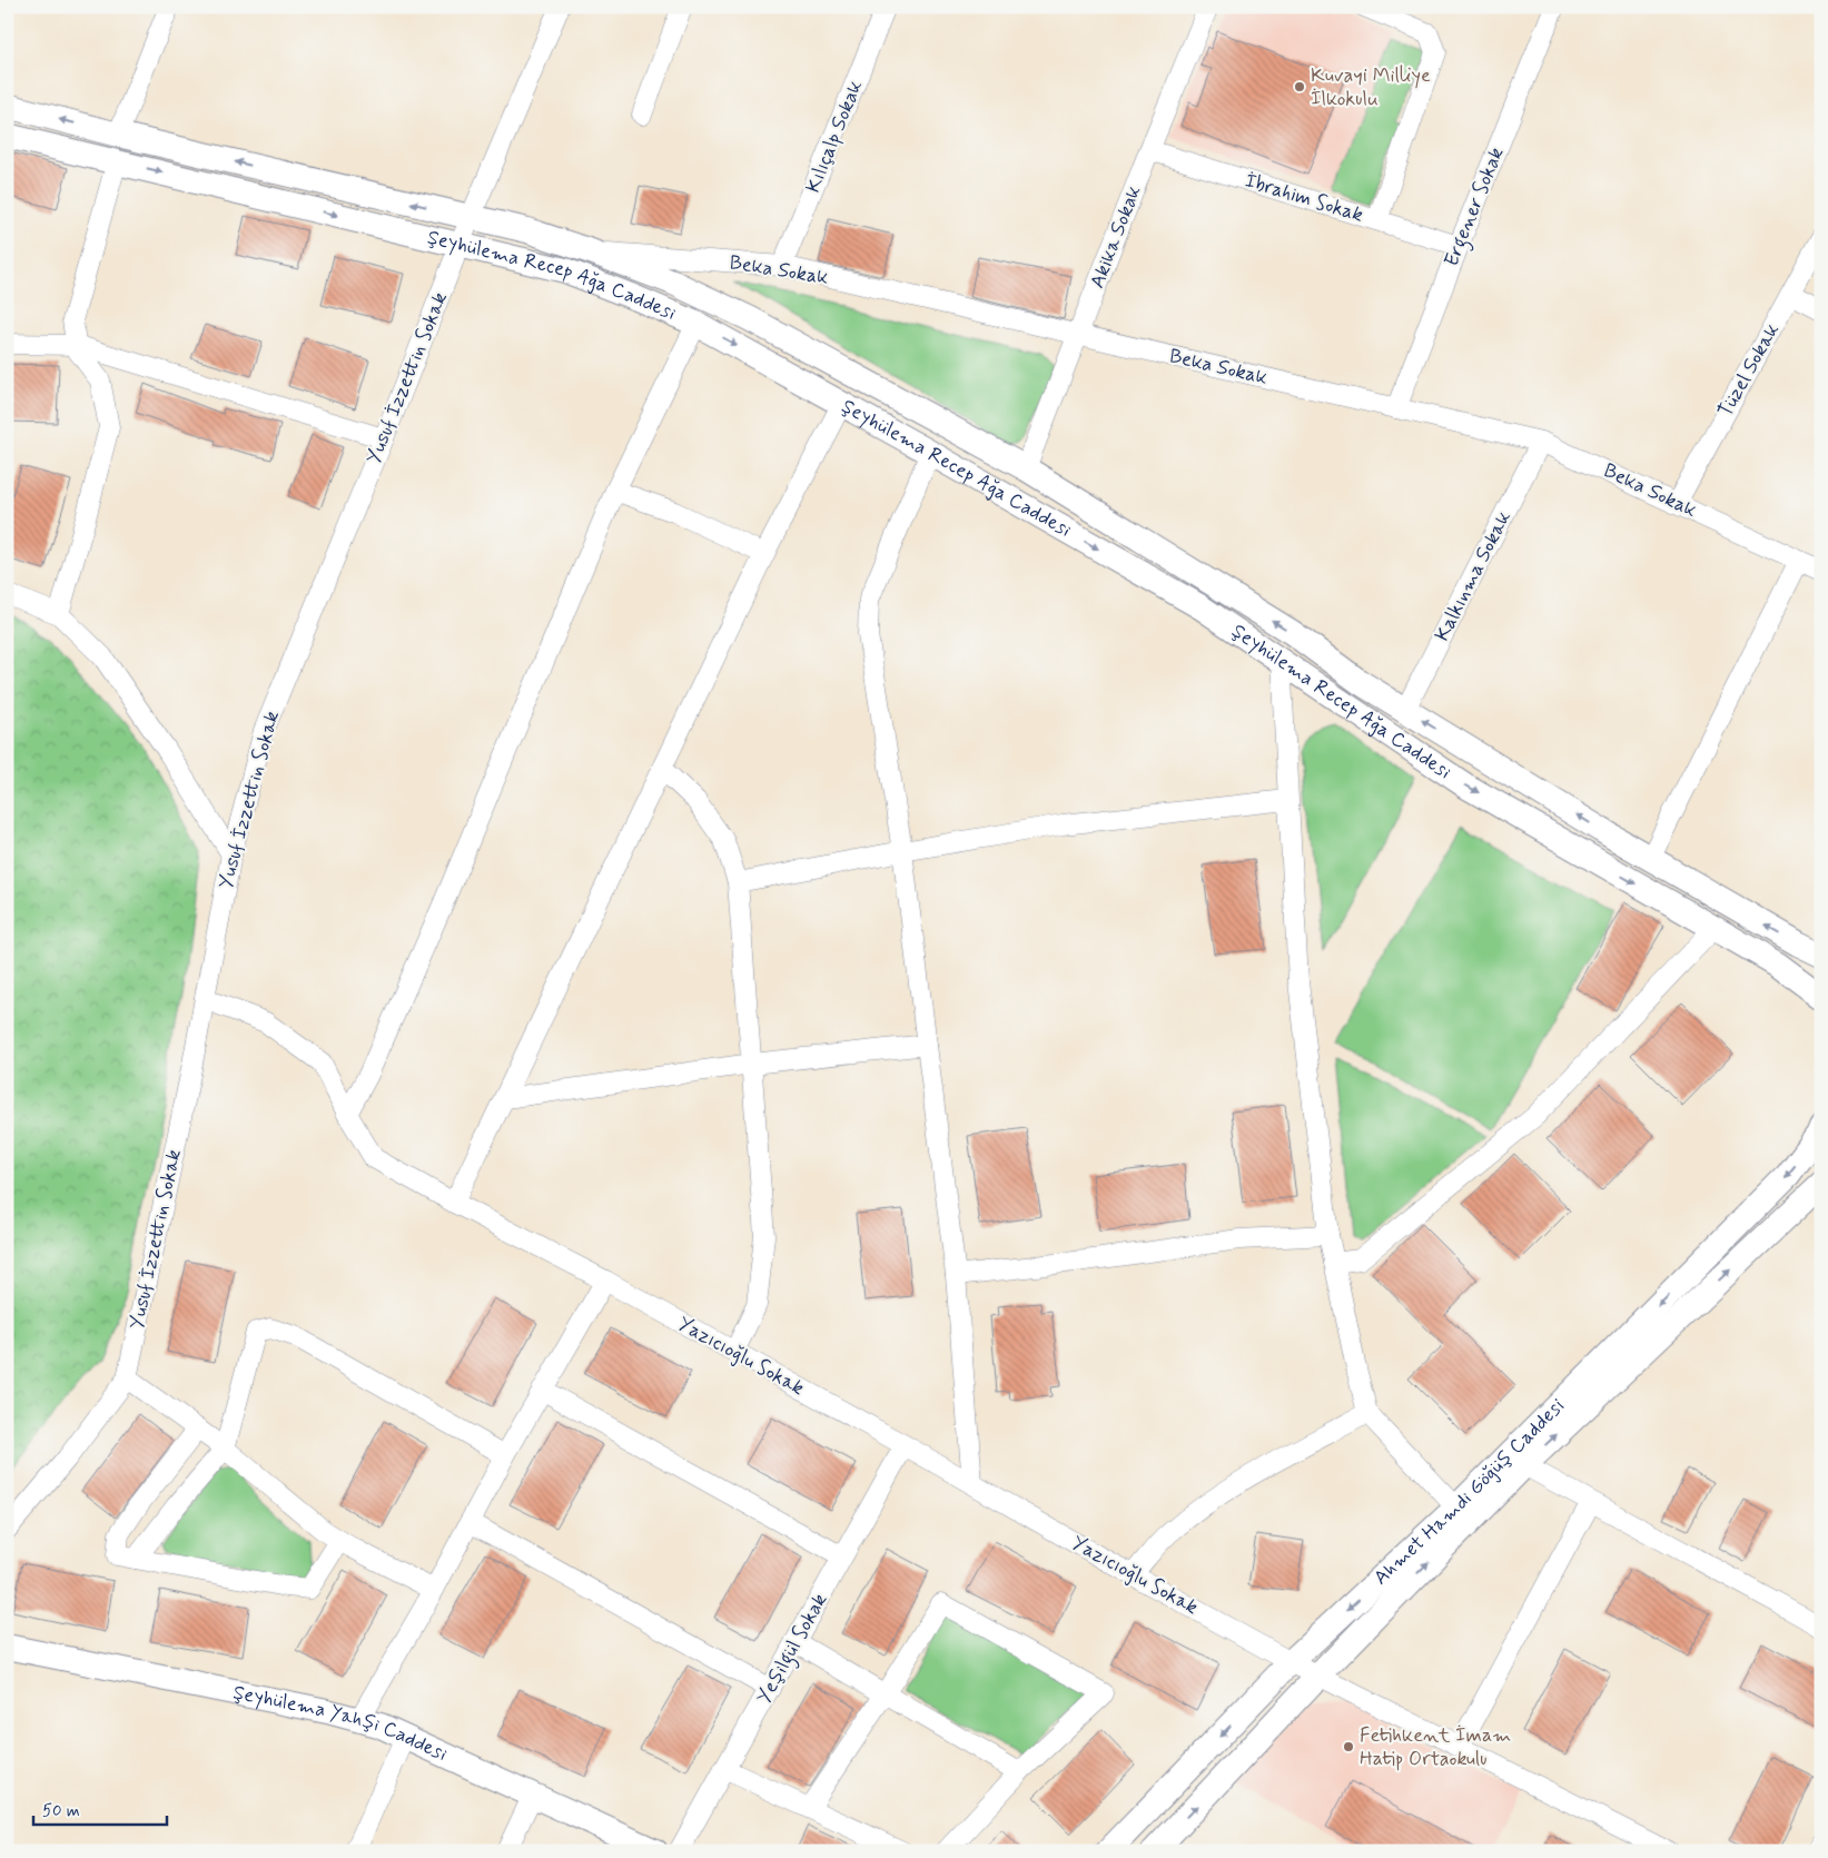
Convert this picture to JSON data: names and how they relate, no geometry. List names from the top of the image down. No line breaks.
{"streets":{"street":["Kılıçalp Sokak","İbrahim Sokak","Ergener Sokak","Akika Sokak","Beka Sokak","Şeyhülema Recep Ağa Caddesi","Tüzel Sokak","Yusuf İzzettin Sokak","Kalkınma Sokak","Yazıcıoğlu Sokak","Ahmet Hamdi Göğüş Caddesi","Yeşilgül Sokak","Şeyhülema Yahşi Caddesi"]},"crossings":[["Kılıçalp Sokak","Beka Sokak"],["İbrahim Sokak","Ergener Sokak"],["İbrahim Sokak","Akika Sokak"],["Ergener Sokak","Beka Sokak"],["Akika Sokak","Beka Sokak"],["Akika Sokak","Şeyhülema Recep Ağa Caddesi"],["Beka Sokak","Şeyhülema Recep Ağa Caddesi"],["Beka Sokak","Tüzel Sokak"],["Beka Sokak","Kalkınma Sokak"],["Şeyhülema Recep Ağa Caddesi","Yusuf İzzettin Sokak"],["Şeyhülema Recep Ağa Caddesi","Kalkınma Sokak"],["Yusuf İzzettin Sokak","Yazıcıoğlu Sokak"],["Yazıcıoğlu Sokak","Ahmet Hamdi Göğüş Caddesi"],["Yazıcıoğlu Sokak","Yeşilgül Sokak"]],"places":["Kuvayi Milliye İlkokulu","Fetihkent İmam Hatip Ortaokulu"],"scale_bar":"50 m"}
